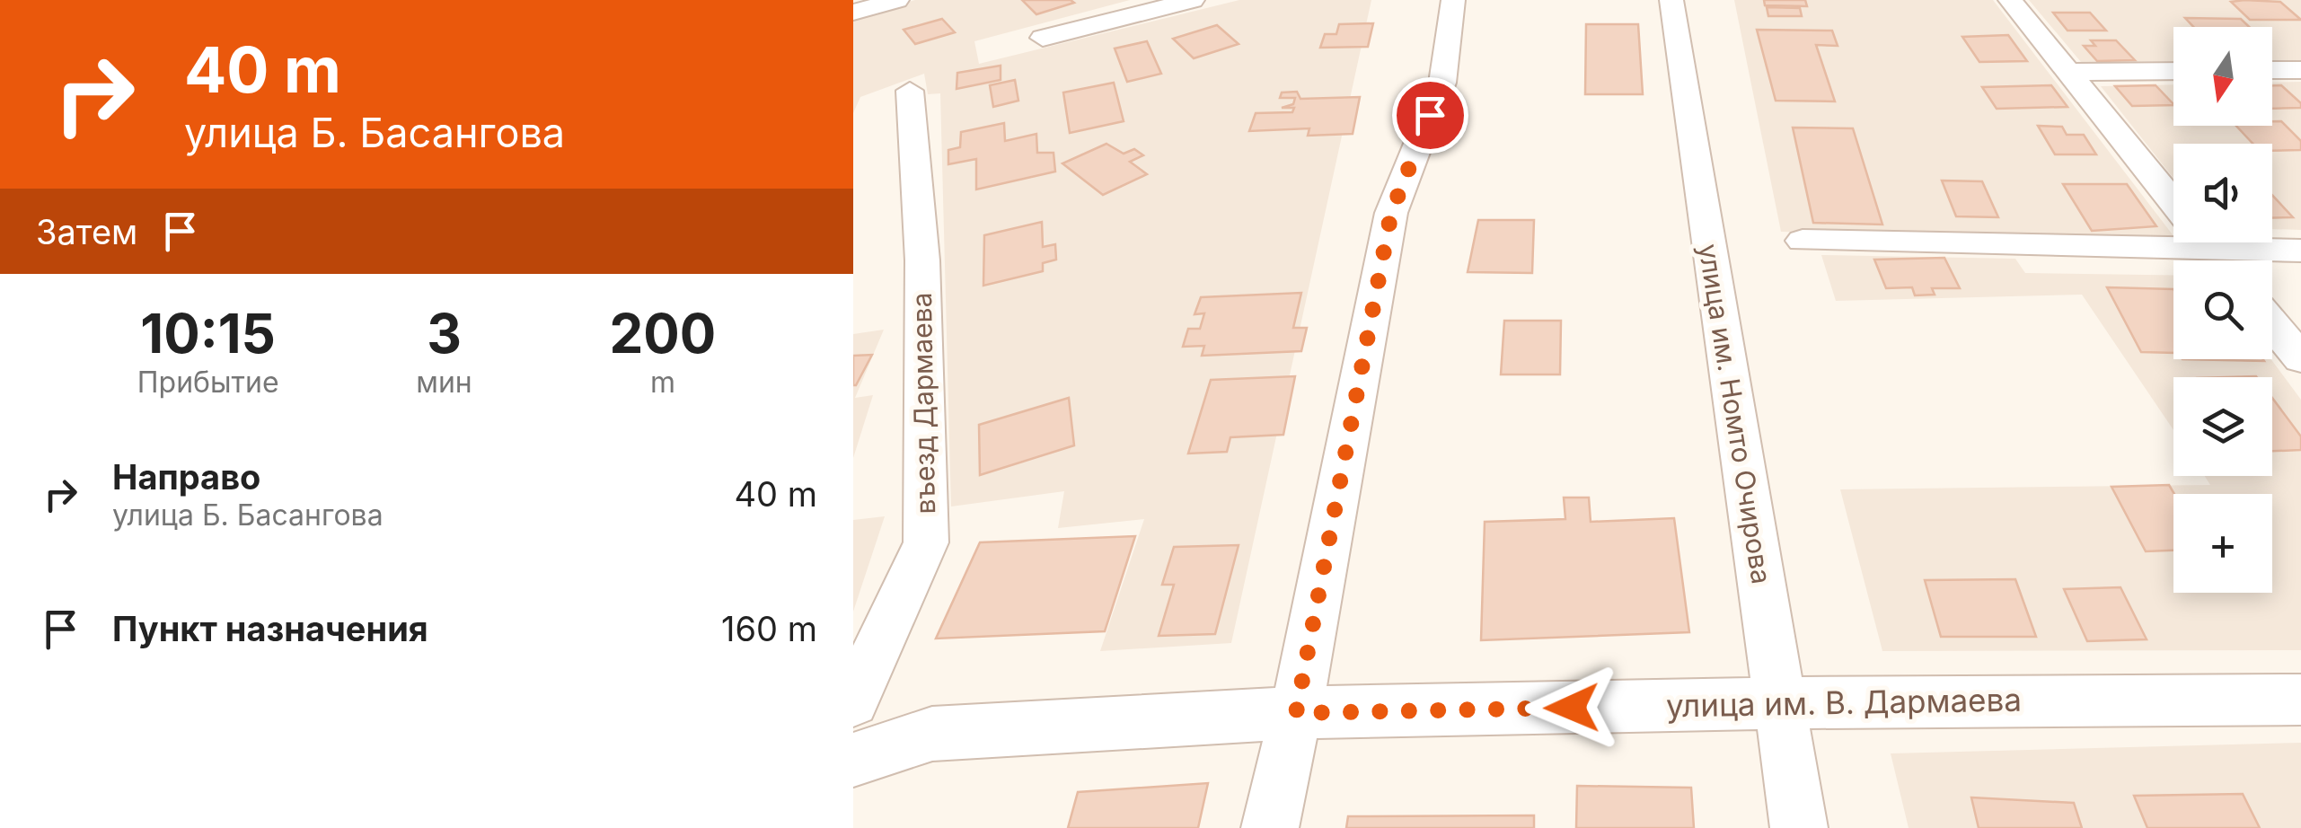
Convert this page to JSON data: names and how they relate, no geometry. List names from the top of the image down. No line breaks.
{"streets":{"street":["въезд Дармаева","улица им. Номто Очирова","улица им. В. Дармаева"]},"crossings":[["улица им. Номто Очирова","улица им. В. Дармаева"]],"north":"bottom","page":{"turn":["40 m","улица Б. Басангова"],"map_buttons":"+","then":"Затем","eta":["10:15","Прибытие","3","мин","200","m"],"list":[{"name":"Направо","note":"улица Б. Басангова","value":"40 m"},{"name":"Пункт назначения","value":"160 m"}]}}
